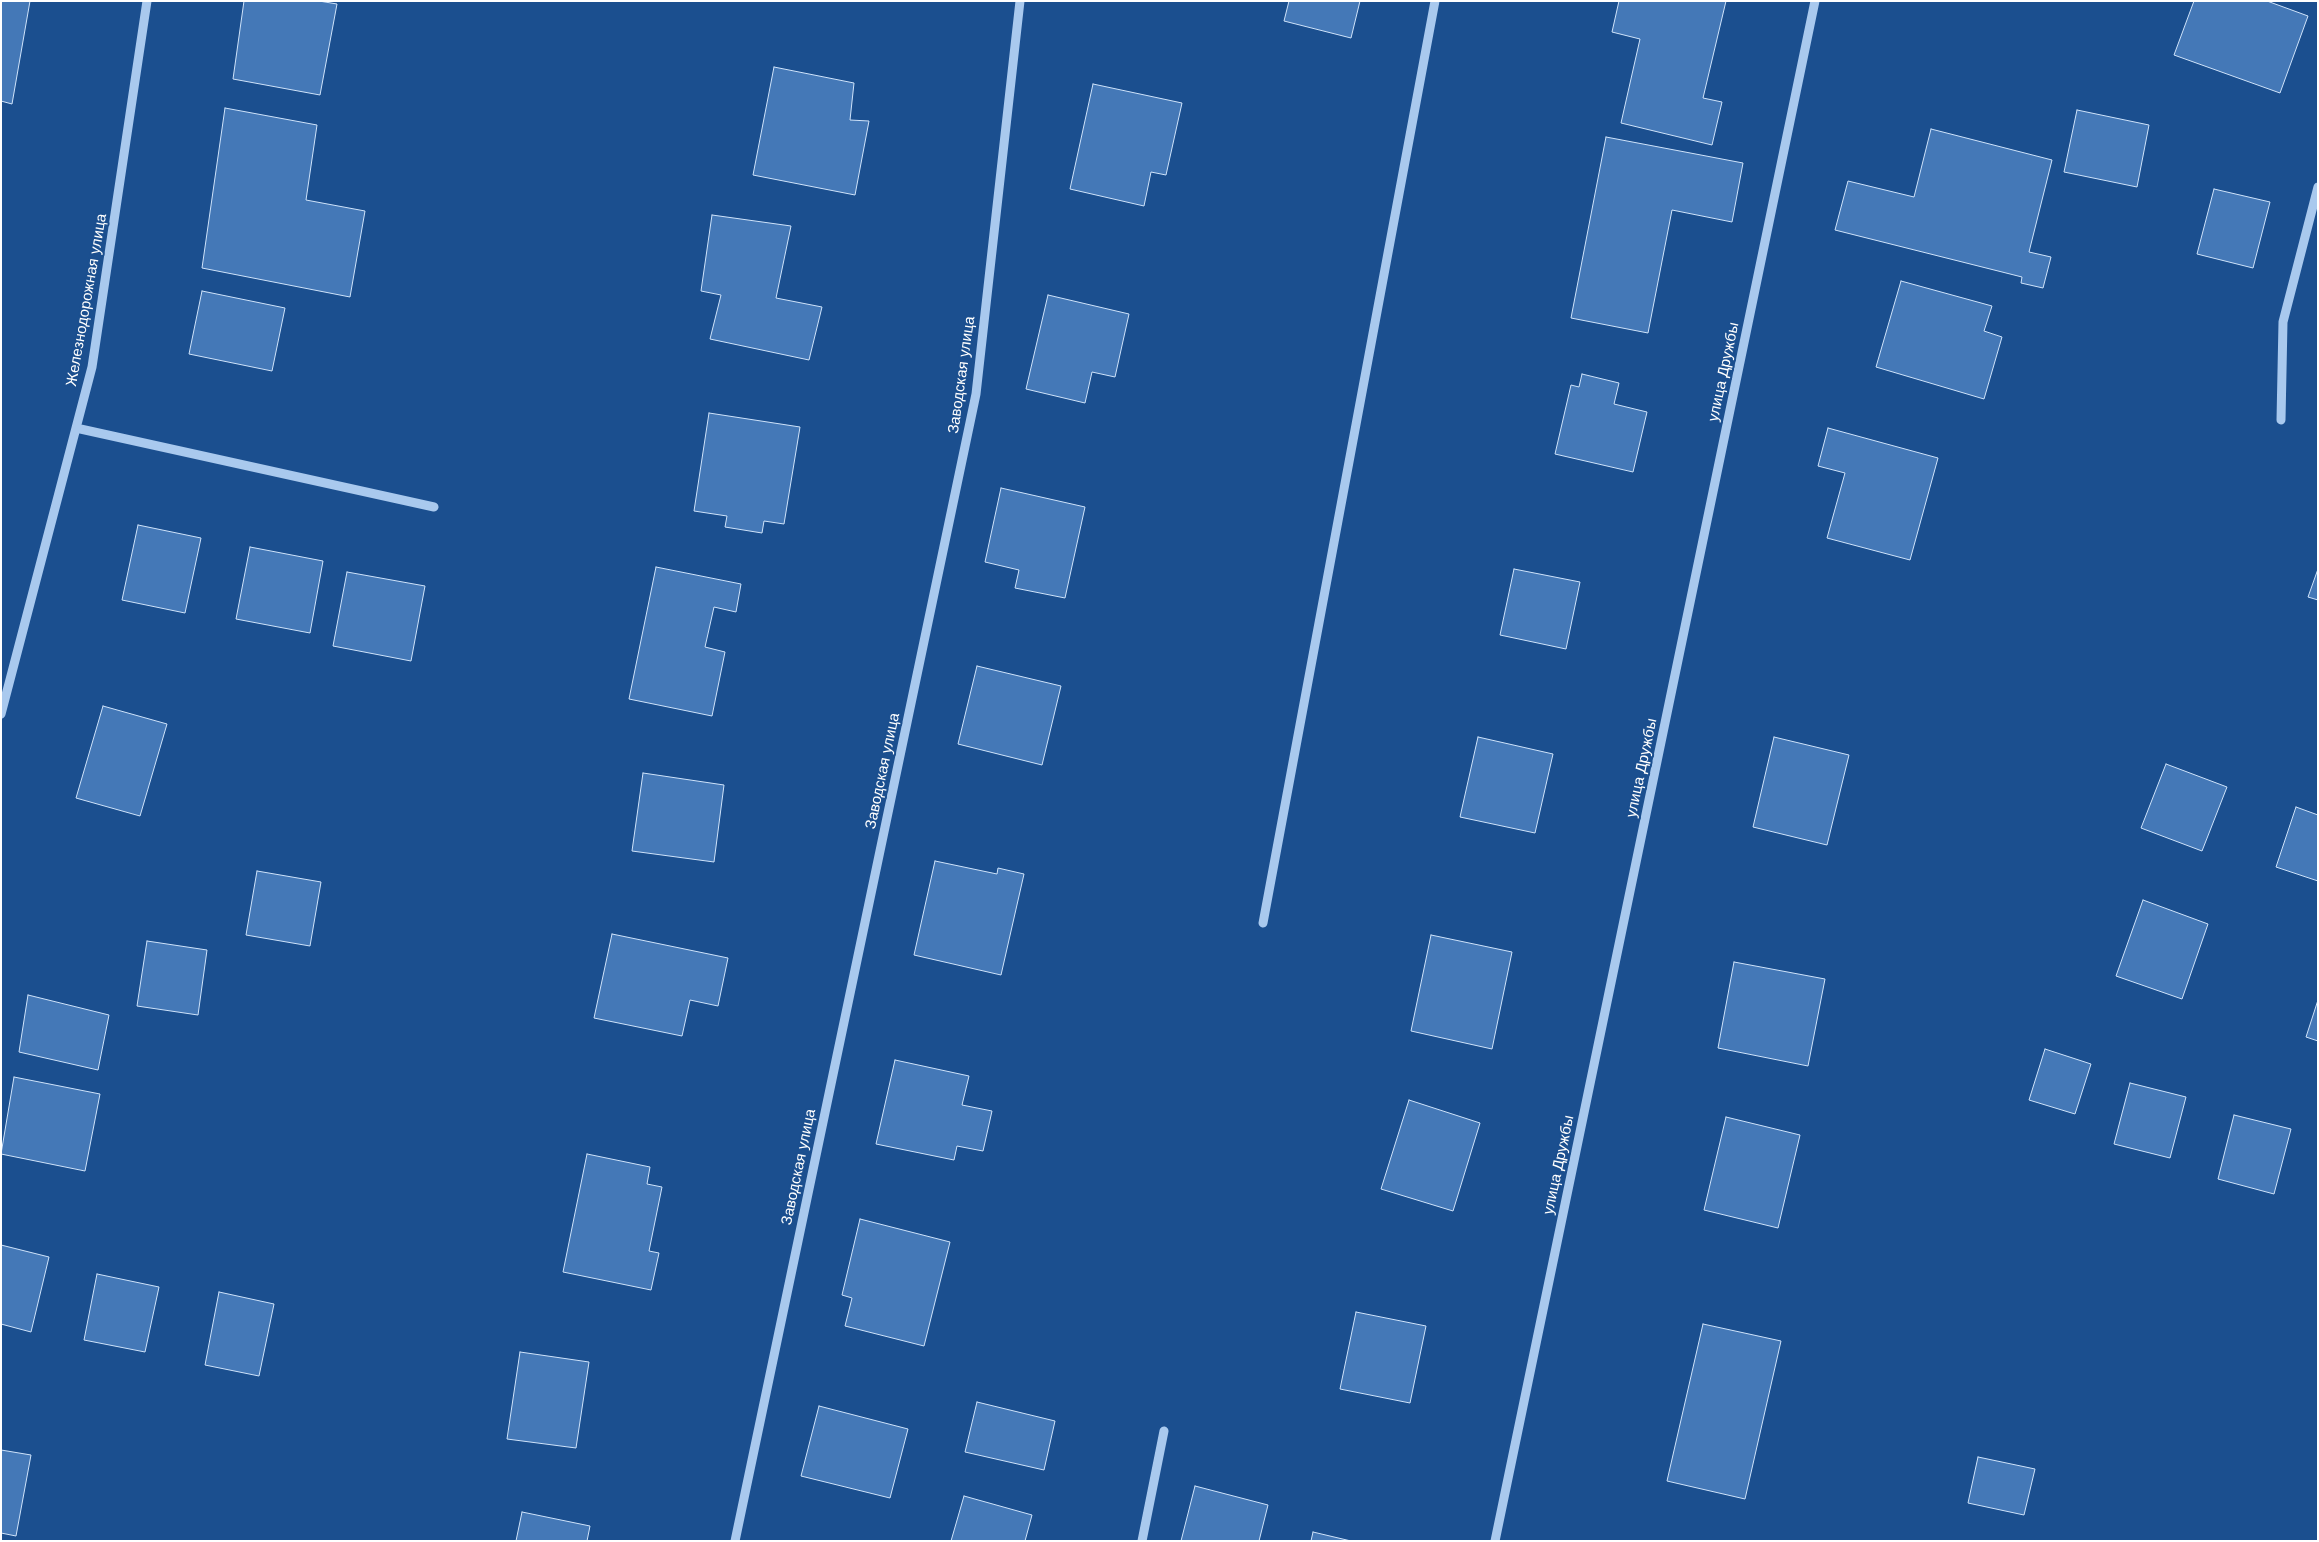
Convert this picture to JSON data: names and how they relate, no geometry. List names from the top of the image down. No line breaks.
{"streets":{"street":["Железнодорожная улица","улица Дружбы","Заводская улица"]}}
